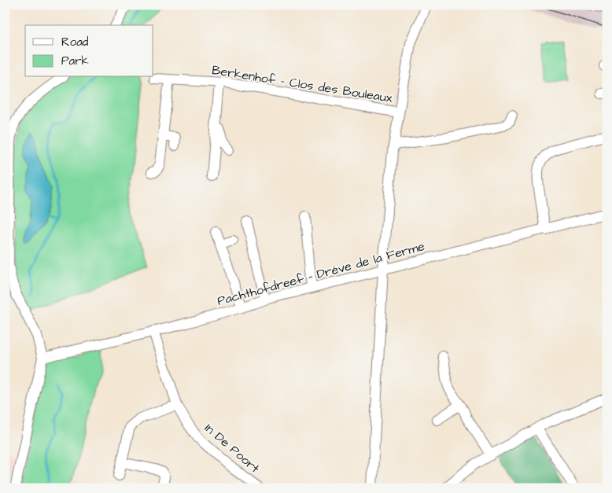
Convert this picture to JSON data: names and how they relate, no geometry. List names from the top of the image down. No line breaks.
{"streets":{"street":["Berkenhof - Clos des Bouleaux","Pachthofdreef - Drève de la Ferme","In De Poort"]},"crossings":[["Pachthofdreef - Drève de la Ferme","In De Poort"]],"legend":["Road","Park"]}
